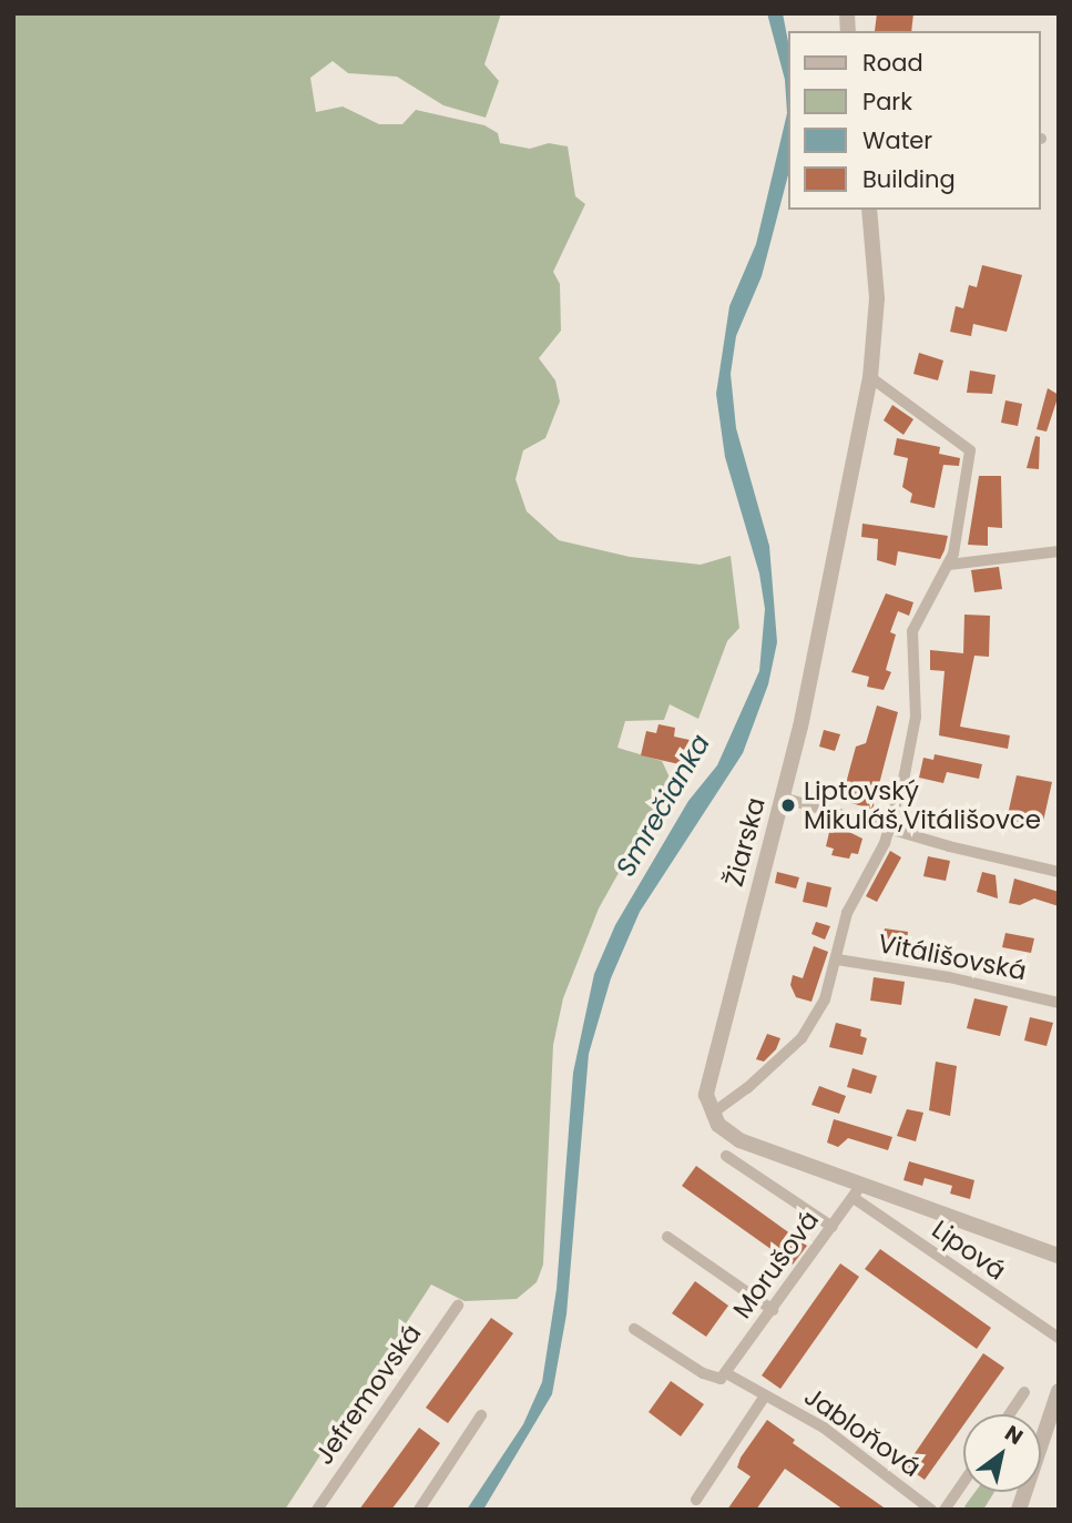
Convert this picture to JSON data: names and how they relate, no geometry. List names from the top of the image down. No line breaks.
{"streets":{"street":["Žiarska","Vitálišovská","Lipová","Morušová","Jefremovská","Jabloňová"]},"crossings":[["Žiarska","Vitálišovská"],["Lipová","Morušová"],["Morušová","Jabloňová"]],"water":["Smrečianka"],"places":["Liptovský Mikuláš,Vitálišovce"],"legend":["Road","Park","Water","Building"],"north":"top right"}
